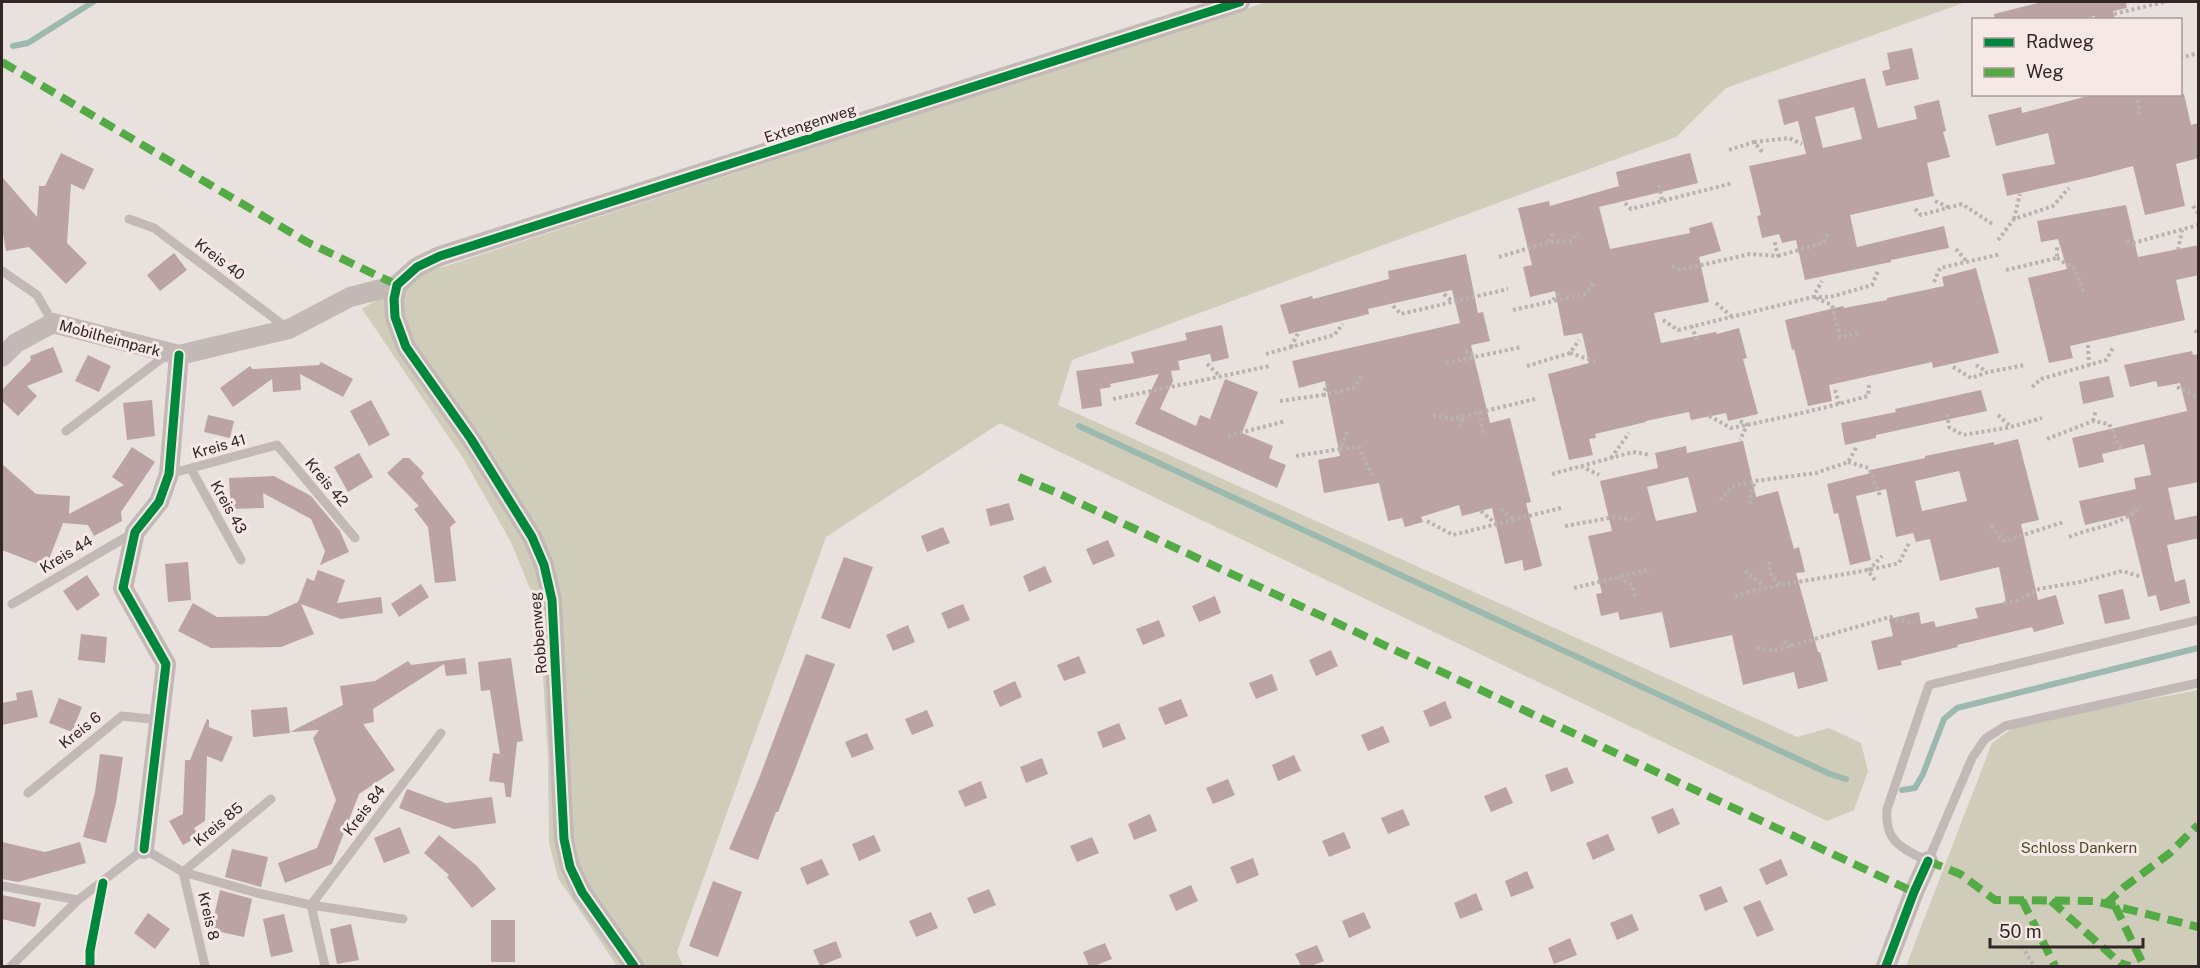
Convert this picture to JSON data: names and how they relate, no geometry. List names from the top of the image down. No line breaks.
{"streets":{"street":["Extengenweg","Mobilheimpark","Robbenweg"],"lane":["Kreis 40","Kreis 41","Kreis 42","Kreis 43","Kreis 44","Kreis 6","Kreis 84","Kreis 85","Kreis 8"]},"crossings":[["Extengenweg","Mobilheimpark"],["Extengenweg","Robbenweg"],["Kreis 40","Mobilheimpark"],["Mobilheimpark","Robbenweg"],["Kreis 41","Kreis 42"],["Kreis 41","Kreis 43"],["Kreis 85","Kreis 8"]],"parks":["Schloss Dankern"],"legend":["Radweg","Weg"],"scale_bar":"50 m"}
